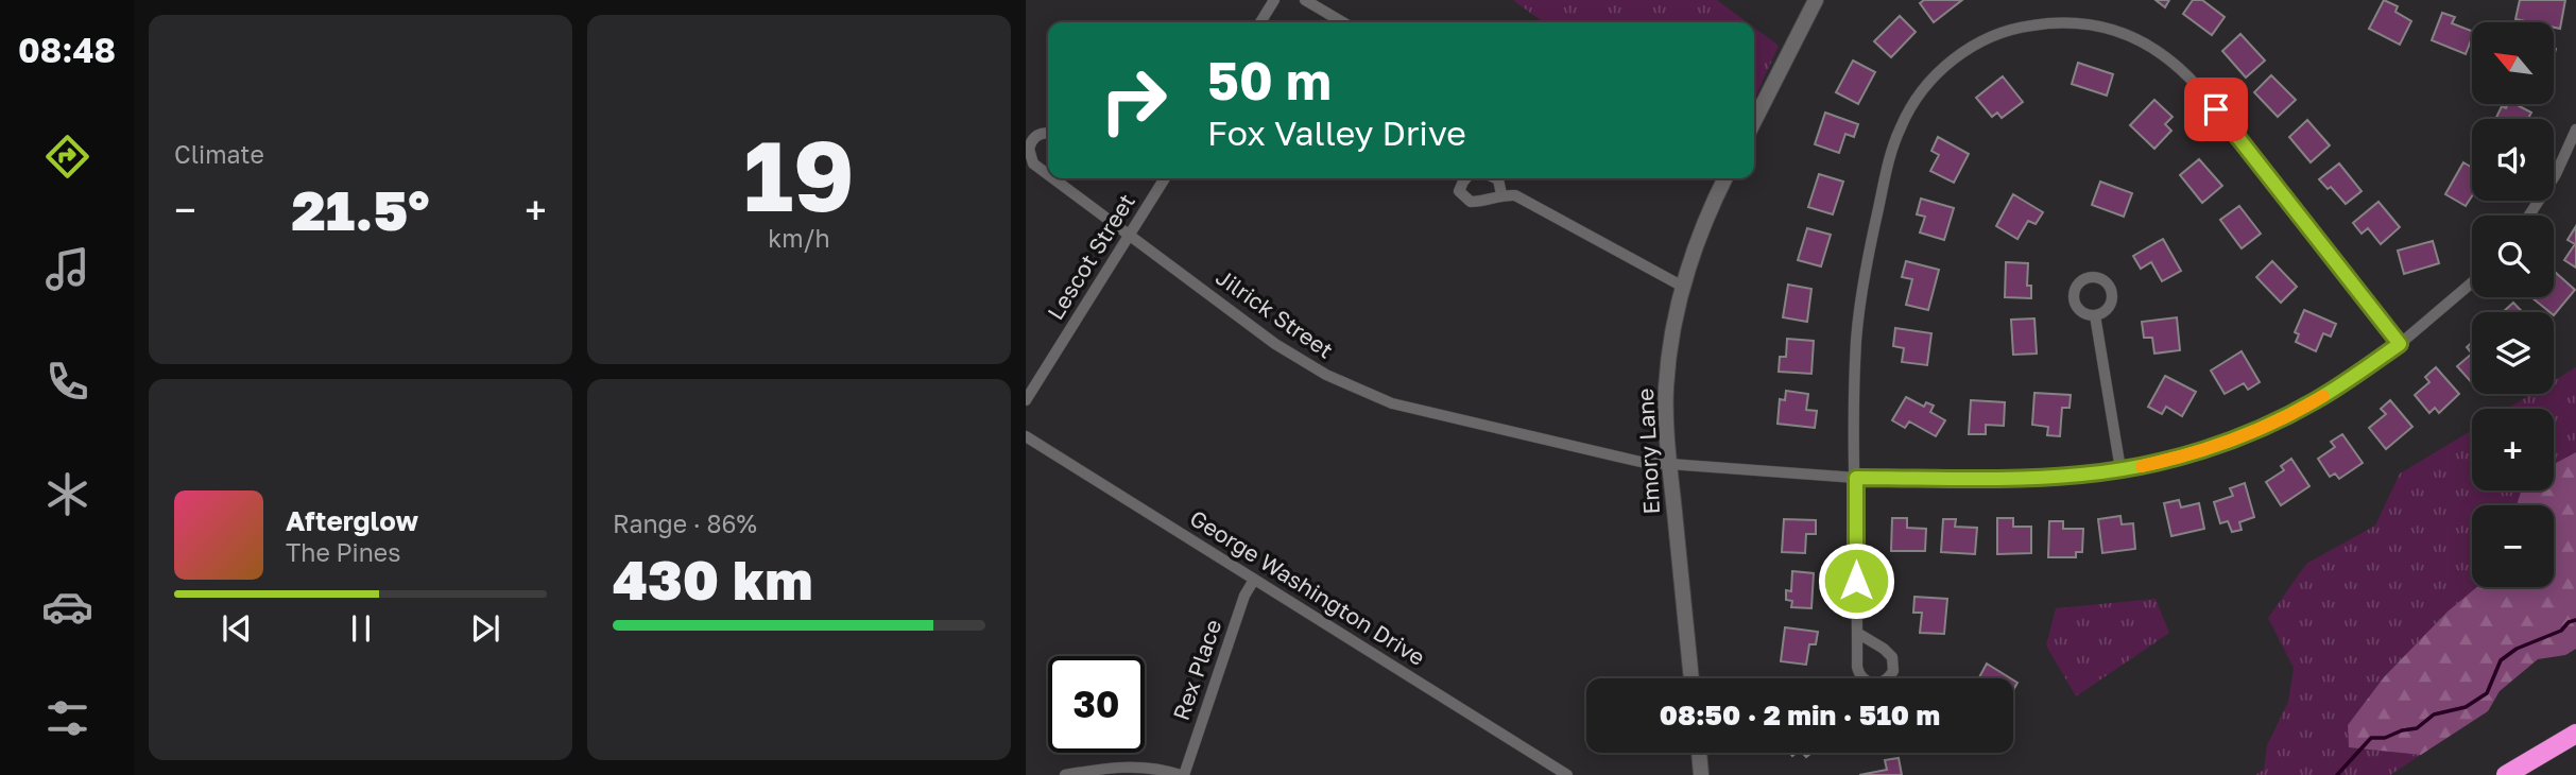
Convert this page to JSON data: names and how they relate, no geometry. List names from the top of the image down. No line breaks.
{"streets":{"street":["Lescot Street","Jilrick Street","Emory Lane","George Washington Drive","Rex Place"]},"crossings":[["Lescot Street","Jilrick Street"],["Jilrick Street","Emory Lane"],["George Washington Drive","Rex Place"]],"north":"top left","page":{"tabs":"08:48","tile":["Climate",["19","km/h"],["Range · 86%","430 km"]],"map_buttons":["+","−"],"turn":["50 m","Fox Valley Drive"],"heat":["−","21.5°","+"],"song":["Afterglow","The Pines"],"limit":"30","trip":"08:50 · 2 min · 510 m"}}
